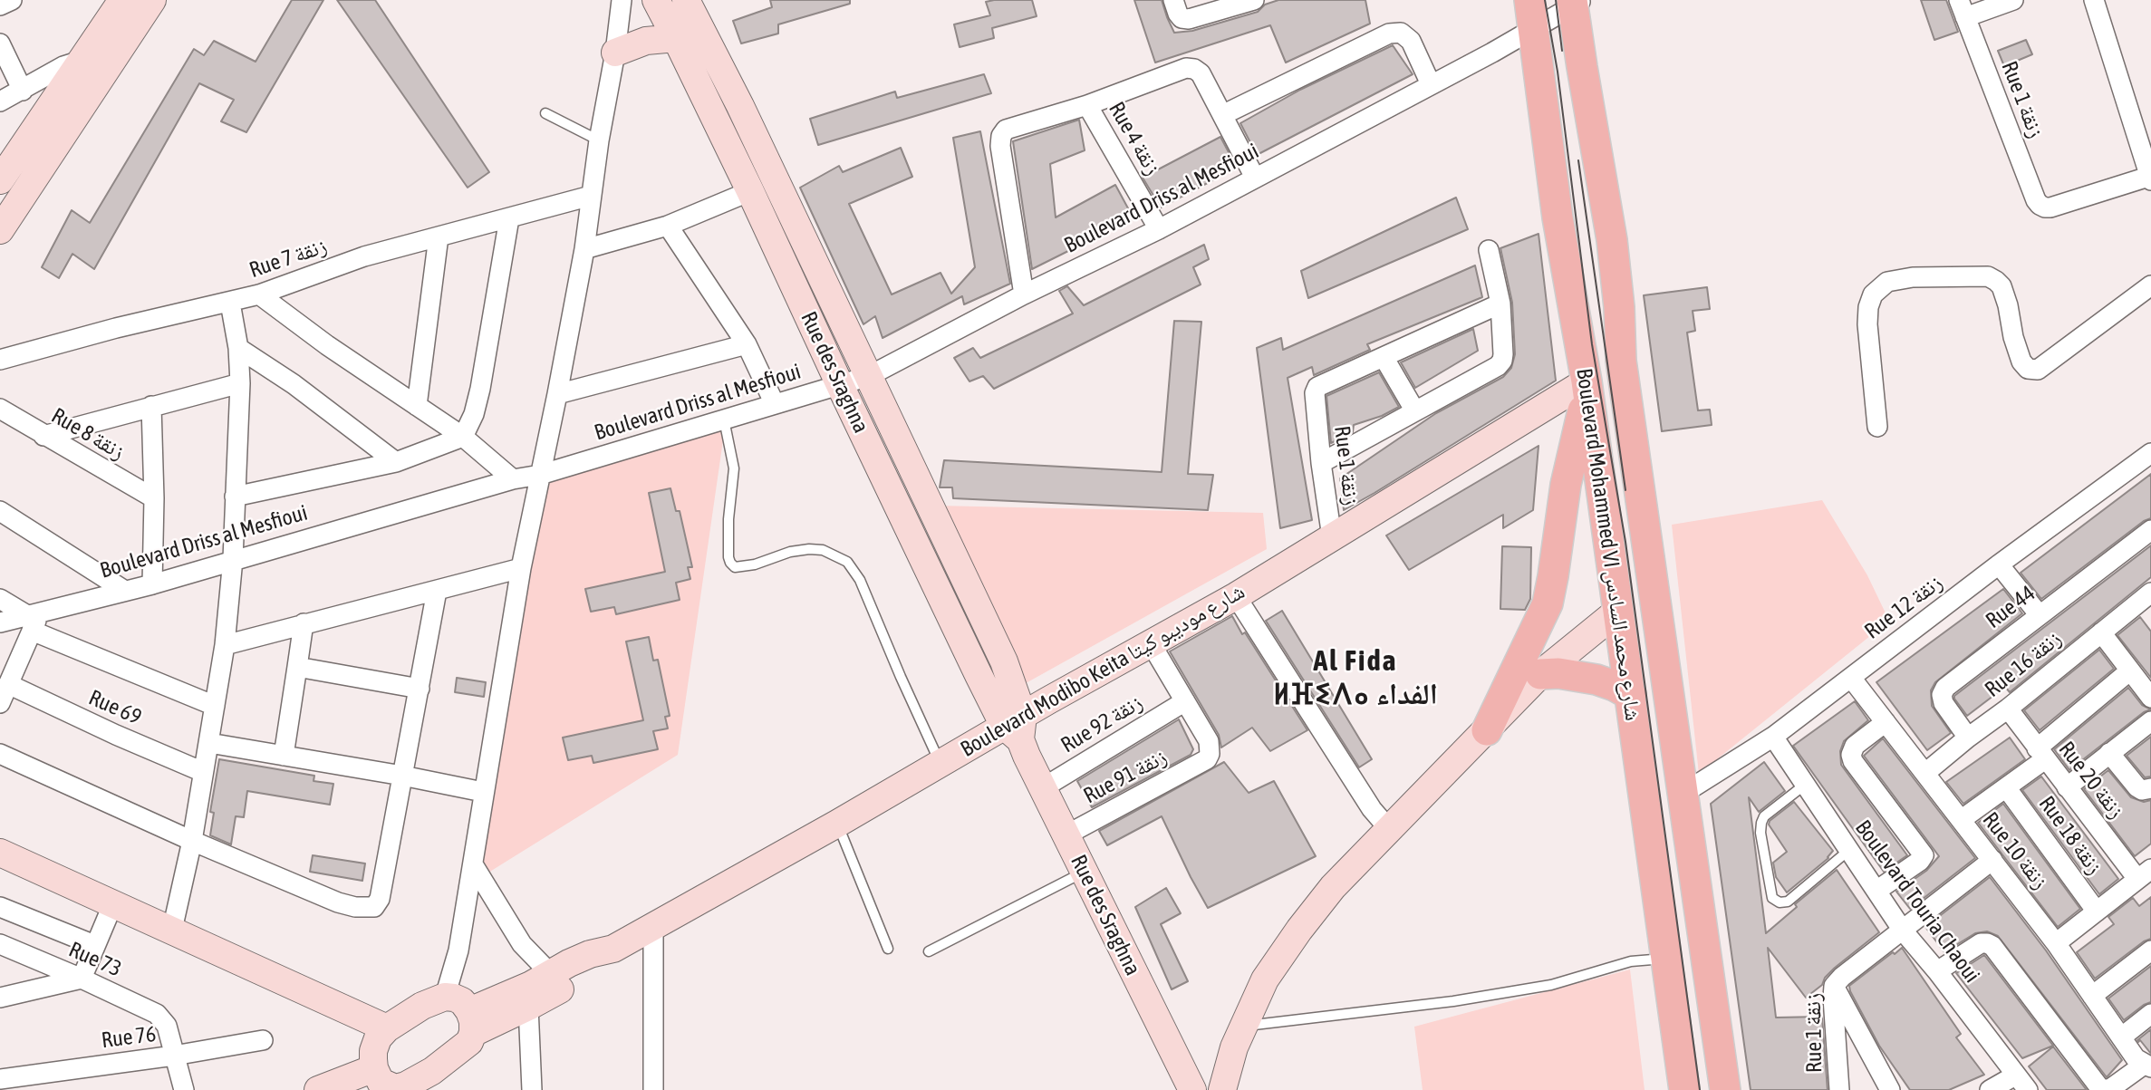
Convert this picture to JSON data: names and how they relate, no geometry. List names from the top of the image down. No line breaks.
{"streets":{"main road":["Boulevard Mohammed VI شارع محمد السادس"],"street":["Rue 1 زنقة","Rue 4 زنقة","Boulevard Driss al Mesfioui","Rue 7 زنقة","Rue des Sraghna","Rue 8 زنقة","Rue 12 زنقة","Rue 44","Rue 16 زنقة","Boulevard Modibo Keita شارع موديبو كيتا","Rue 69","Rue 92 زنقة","Rue 91 زنقة","Rue 20 زنقة","Rue 18 زنقة","Rue 10 زنقة","Boulevard Touria Chaoui","Rue 73","Rue 76"]},"crossings":[["Rue 1 زنقة","Boulevard Modibo Keita شارع موديبو كيتا"],["Rue 1 زنقة","Rue 10 زنقة"],["Rue 1 زنقة","Boulevard Touria Chaoui"],["Rue 4 زنقة","Boulevard Driss al Mesfioui"],["Boulevard Driss al Mesfioui","Rue des Sraghna"],["Boulevard Driss al Mesfioui","Boulevard Mohammed VI شارع محمد السادس"],["Rue des Sraghna","Boulevard Modibo Keita شارع موديبو كيتا"],["Rue des Sraghna","Rue 92 زنقة"],["Rue des Sraghna","Rue 91 زنقة"],["Boulevard Mohammed VI شارع محمد السادس","Rue 12 زنقة"],["Boulevard Mohammed VI شارع محمد السادس","Boulevard Modibo Keita شارع موديبو كيتا"],["Rue 12 زنقة","Rue 10 زنقة"],["Rue 12 زنقة","Boulevard Touria Chaoui"],["Rue 44","Rue 16 زنقة"],["Rue 16 زنقة","Rue 20 زنقة"],["Rue 16 زنقة","Rue 10 زنقة"],["Rue 92 زنقة","Rue 91 زنقة"],["Rue 20 زنقة","Rue 18 زنقة"],["Rue 18 زنقة","Rue 10 زنقة"],["Rue 73","Rue 76"]],"districts":["Al Fida ⵍⴼⵉⴷⴰ الفداء"]}
